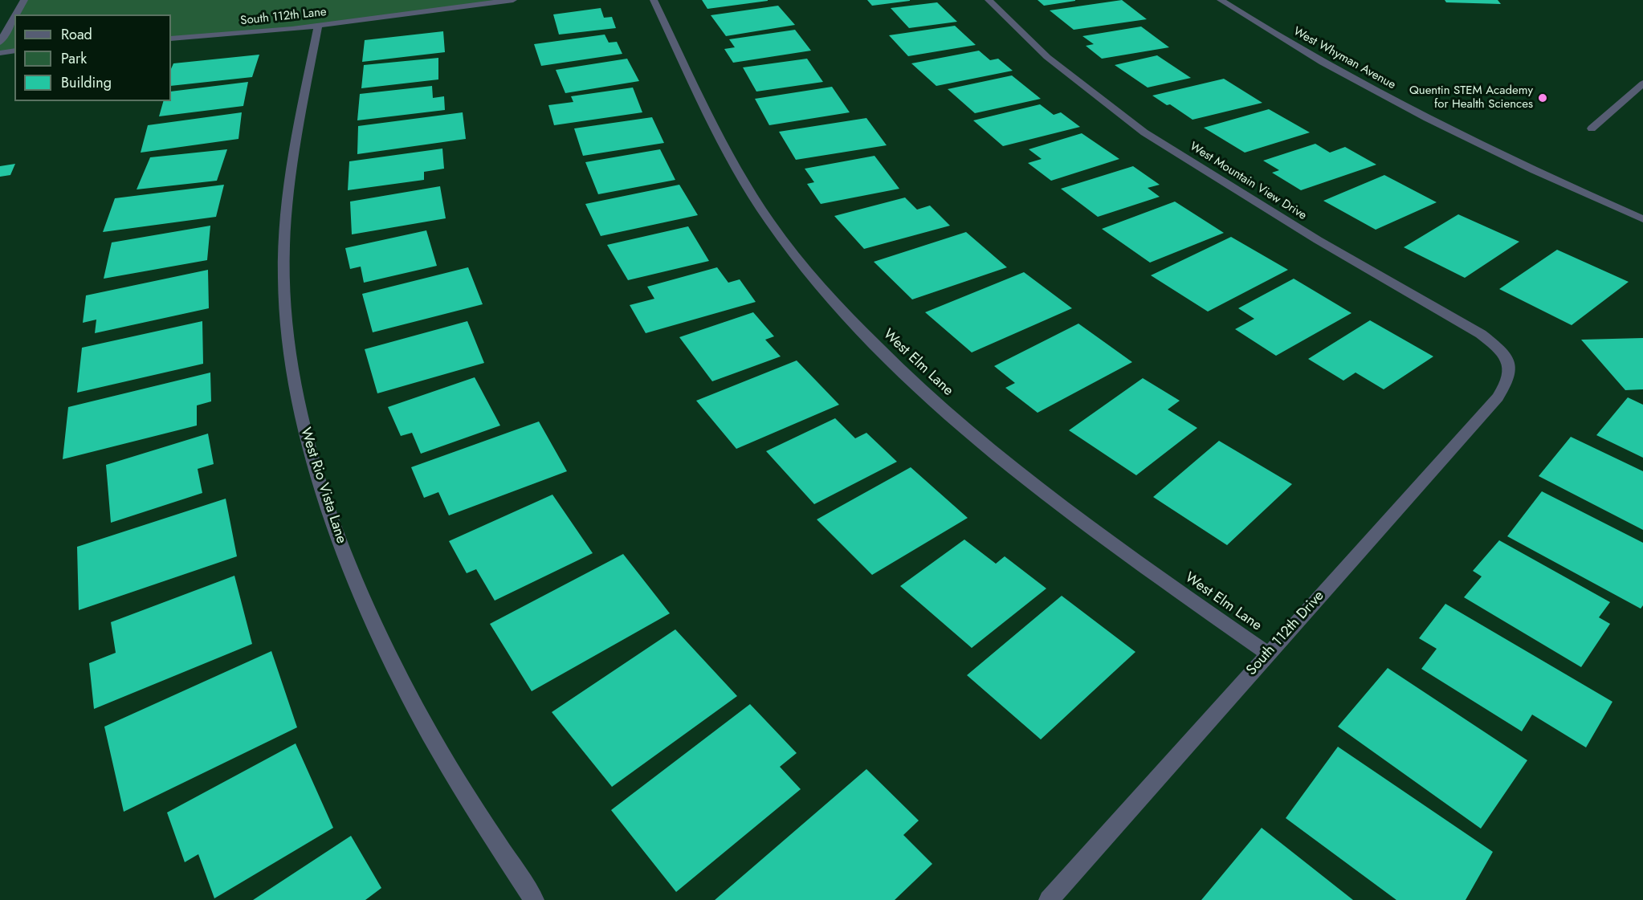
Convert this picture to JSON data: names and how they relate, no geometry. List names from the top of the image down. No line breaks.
{"streets":{"street":["South 112th Lane","West Whyman Avenue","West Mountain View Drive","West Elm Lane","West Rio Vista Lane","South 112th Drive"]},"crossings":[["South 112th Lane","West Rio Vista Lane"],["West Mountain View Drive","South 112th Drive"],["West Elm Lane","South 112th Drive"]],"places":["Quentin STEM Academy for Health Sciences"],"legend":["Road","Park","Building"]}
